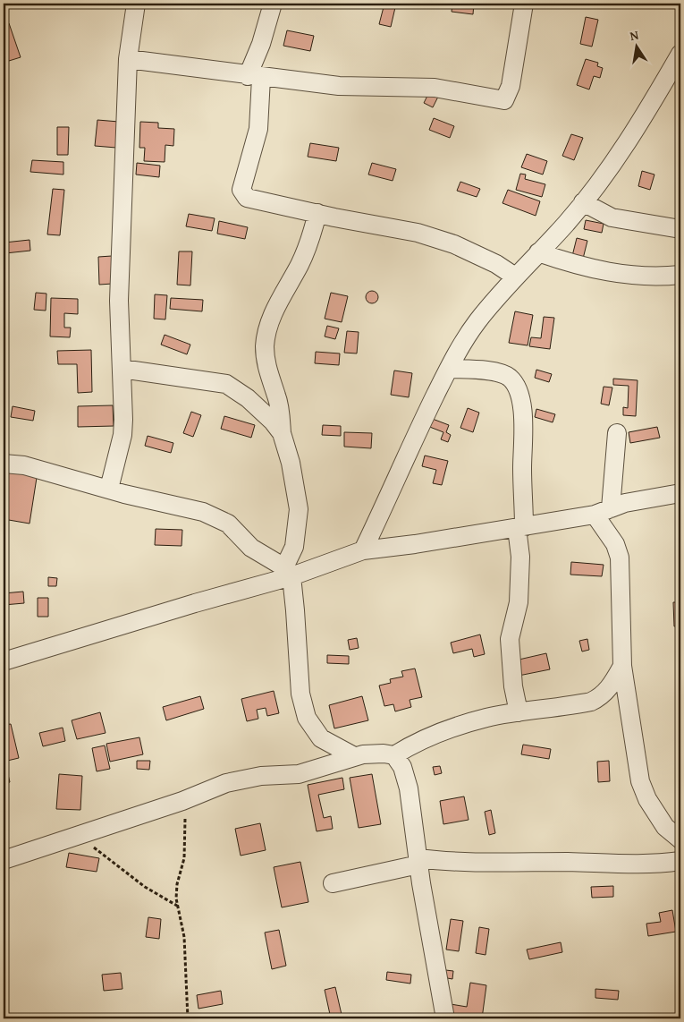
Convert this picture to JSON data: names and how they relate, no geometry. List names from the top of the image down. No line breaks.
{"north":"top"}
